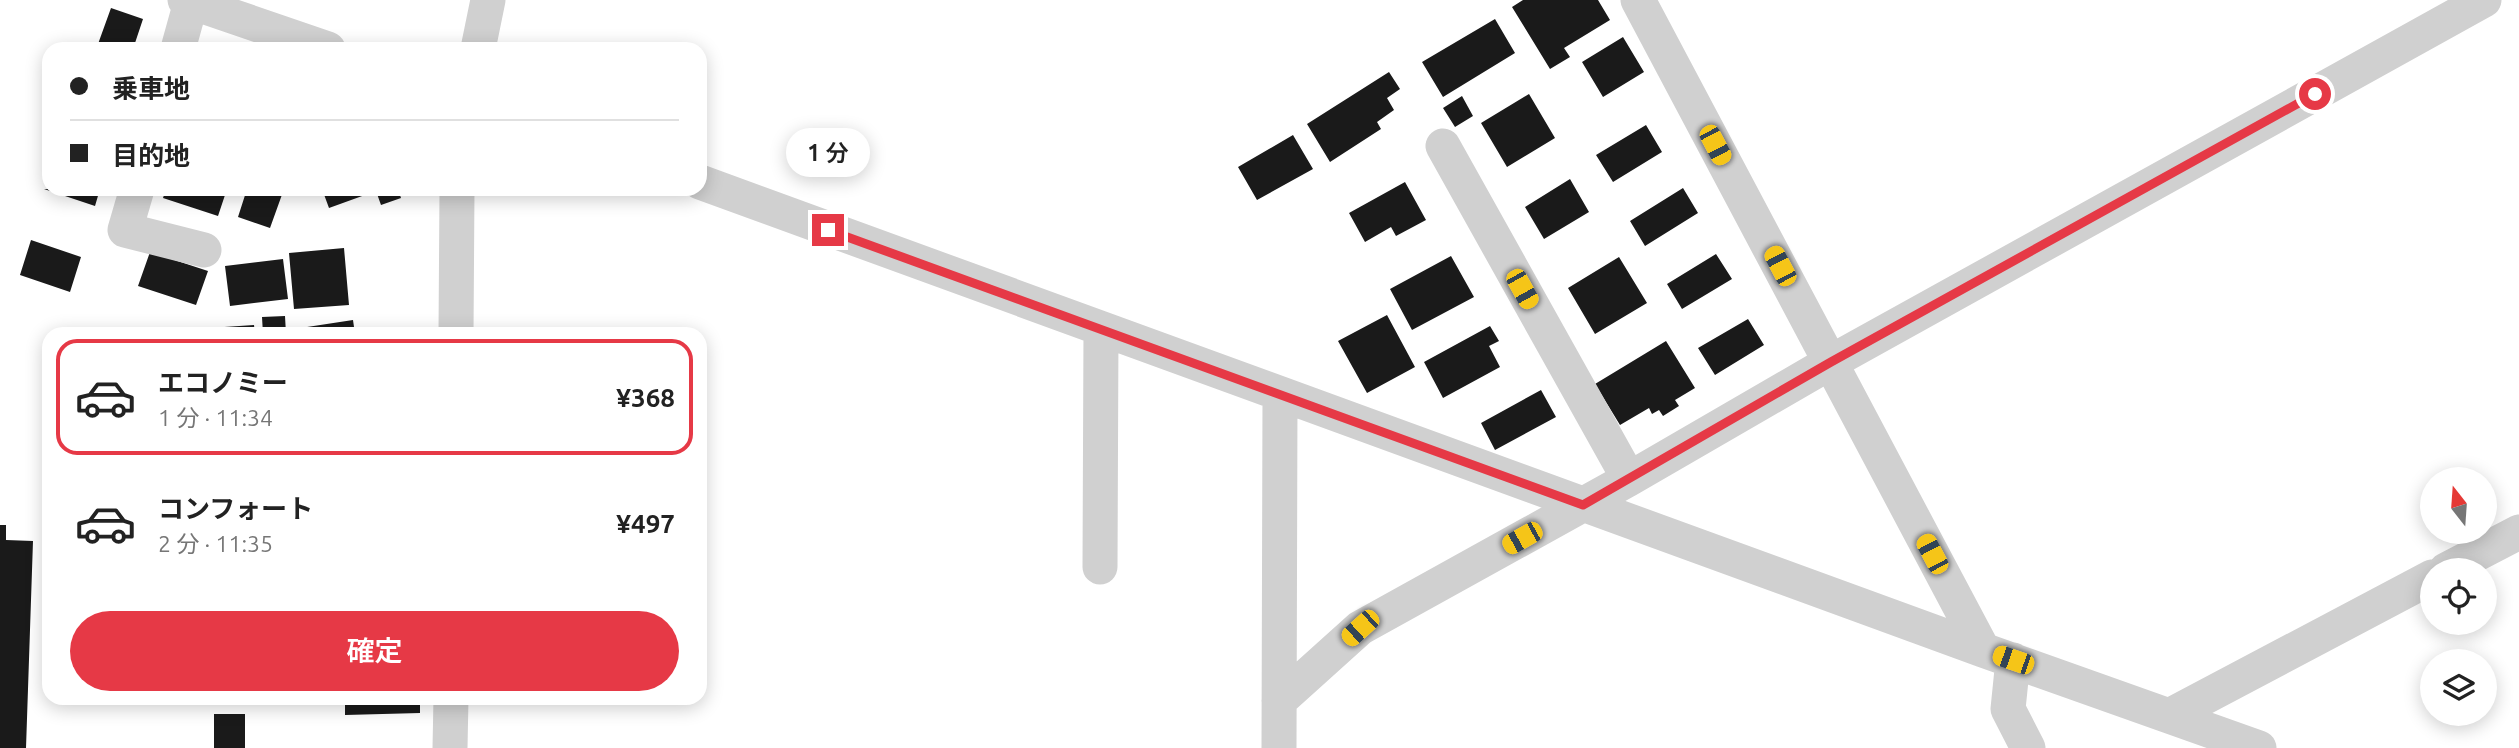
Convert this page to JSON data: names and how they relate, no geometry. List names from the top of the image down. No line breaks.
{"north":"top","page":{"banner":["乗車地","目的地"],"bubble":"1 分","list":[{"name":"エコノミー","note":"1 分 · 11:34","value":"¥368"},{"name":"コンフォート","note":"2 分 · 11:35","value":"¥497"}],"buttons":"確定"}}
